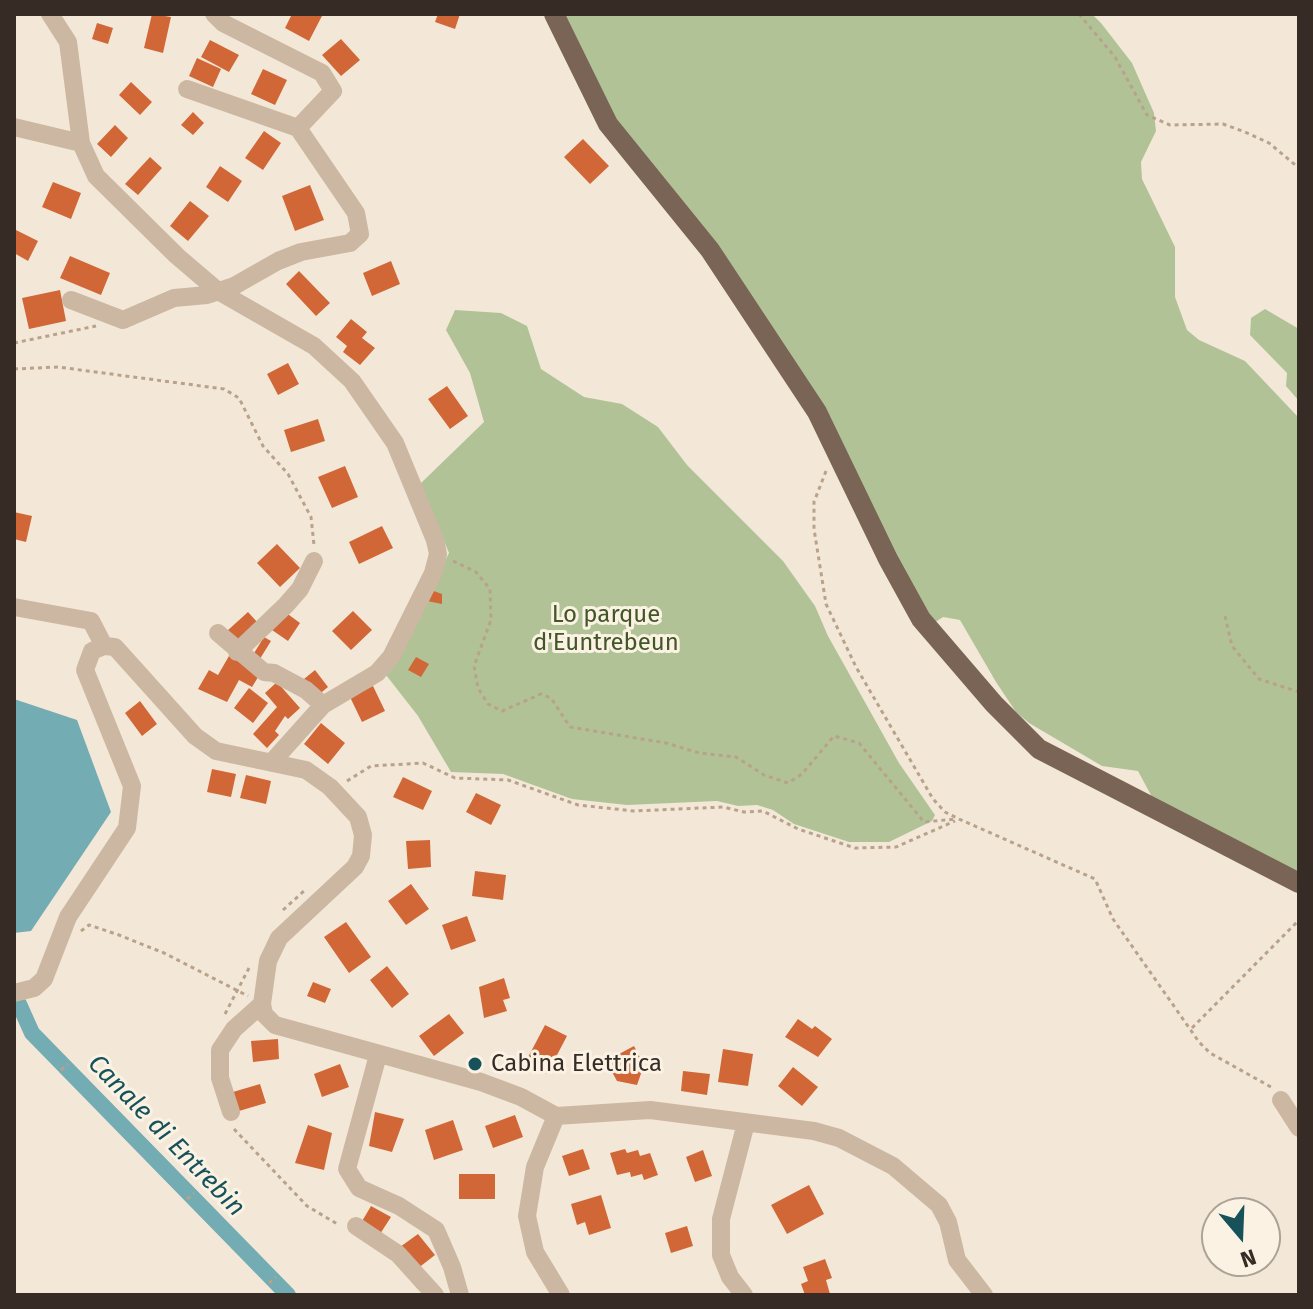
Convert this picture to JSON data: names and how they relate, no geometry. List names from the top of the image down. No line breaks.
{"water":["Canale di Entrebin"],"parks":["Lo parque d'Euntrebeun"],"places":["Cabina Elettrica"],"north":"bottom"}
